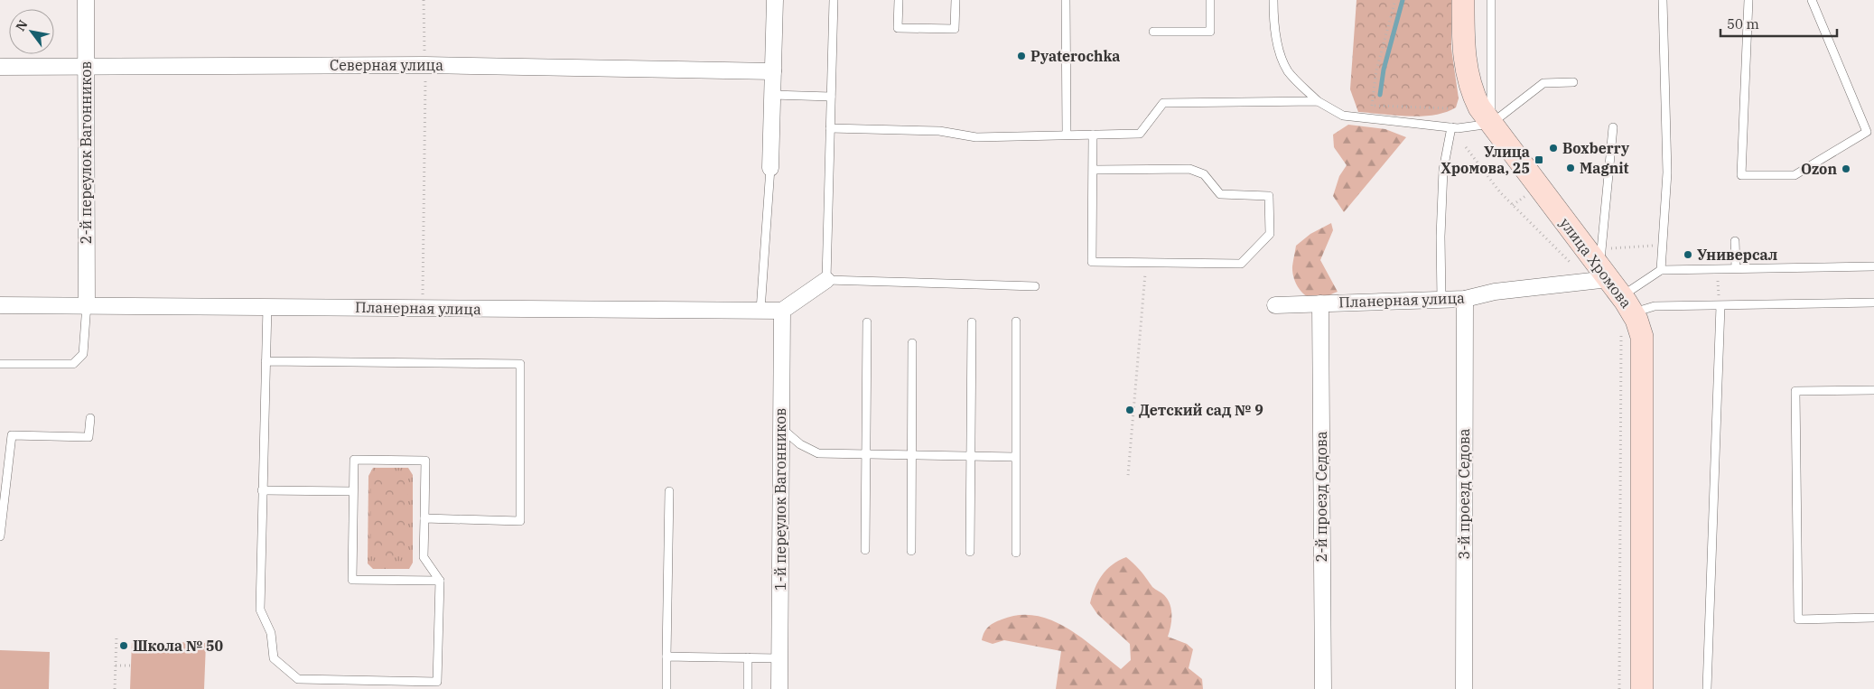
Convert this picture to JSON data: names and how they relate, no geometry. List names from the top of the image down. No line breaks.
{"streets":{"main road":["улица Хромова"],"street":["Северная улица","2-й переулок Вагонников","Планерная улица","3-й проезд Седова","2-й проезд Седова","1-й переулок Вагонников"]},"crossings":[["Северная улица","2-й переулок Вагонников"],["2-й переулок Вагонников","Планерная улица"],["улица Хромова","Планерная улица"],["Планерная улица","3-й проезд Седова"],["Планерная улица","2-й проезд Седова"],["Планерная улица","1-й переулок Вагонников"]],"places":{"other":["Pyaterochka","Boxberry","Magnit","Ozon","Универсал","Детский сад № 9","Школа № 50"],"transit":["Улица Хромова, 25"]},"scale_bar":"50 m","north":"top left"}
